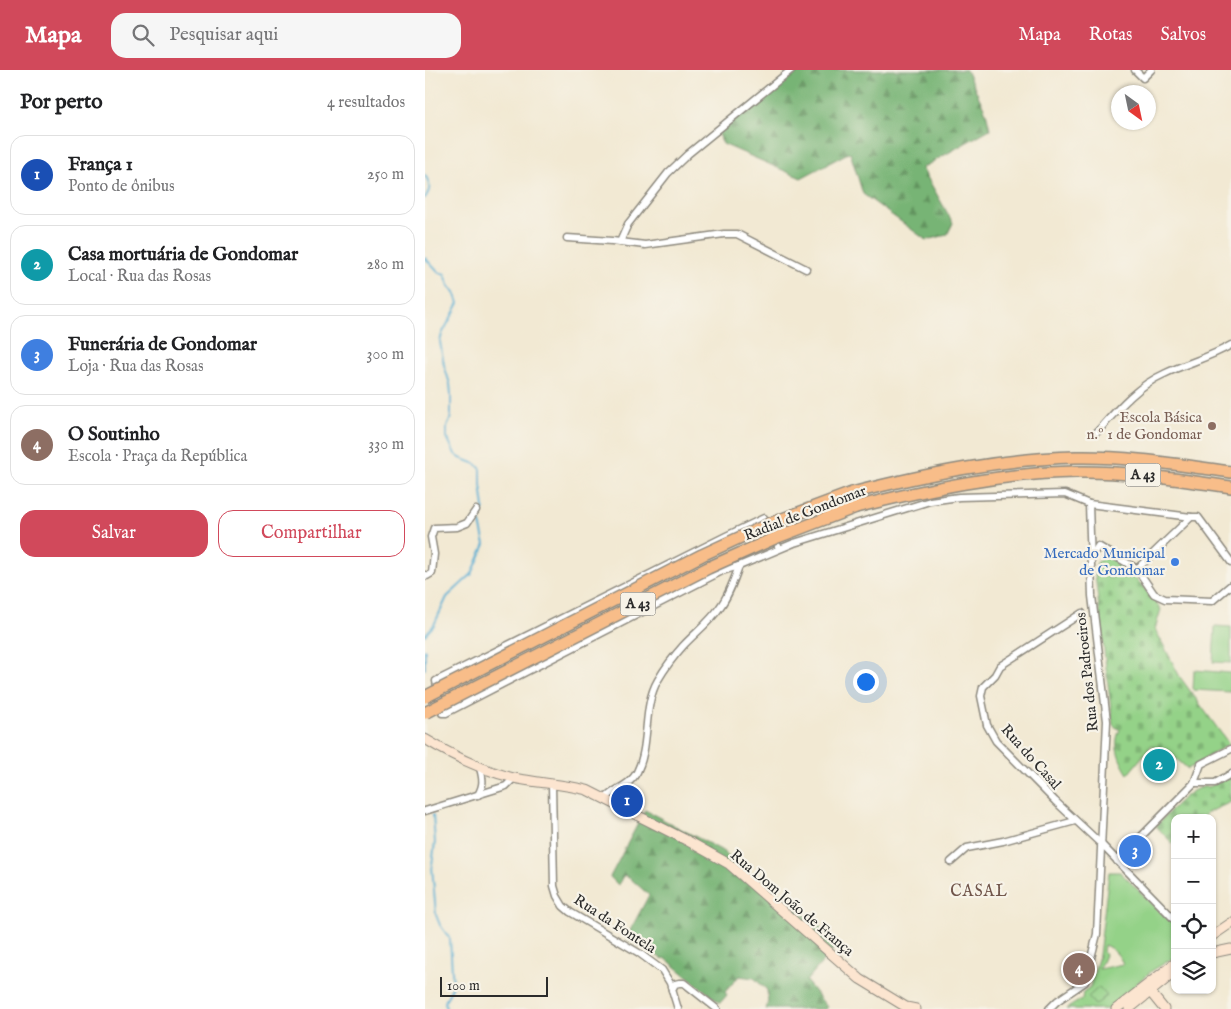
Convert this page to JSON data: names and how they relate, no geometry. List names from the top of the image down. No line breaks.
{"streets":{"highway":["A 43","Radial de Gondomar"],"main road":["Rua Dom João de França"],"street":["Rua dos Padroeiros","Rua do Casal","Rua da Fontela"]},"crossings":[["Rua dos Padroeiros","Rua do Casal"],["Rua Dom João de França","Rua da Fontela"]],"districts":["CASAL"],"places":["Escola Básica n.º 1 de Gondomar","Mercado Municipal de Gondomar"],"scale_bar":"100 m","north":"bottom right","page":{"header":"Mapa","search":"Pesquisar aqui","nav":["Mapa","Rotas","Salvos"],"heading":["Por perto","4 resultados"],"list":[{"mark":"1","name":"França 1","note":"Ponto de ônibus","value":"250 m"},{"mark":"2","name":"Casa mortuária de Gondomar","note":"Local · Rua das Rosas","value":"280 m"},{"mark":"3","name":"Funerária de Gondomar","note":"Loja · Rua das Rosas","value":"300 m"},{"mark":"4","name":"O Soutinho","note":"Escola · Praça da República","value":"330 m"}],"buttons":["Salvar","Compartilhar"],"pins":["2","1","3","4"],"map_buttons":["+","−"],"scale":"100 m"}}
